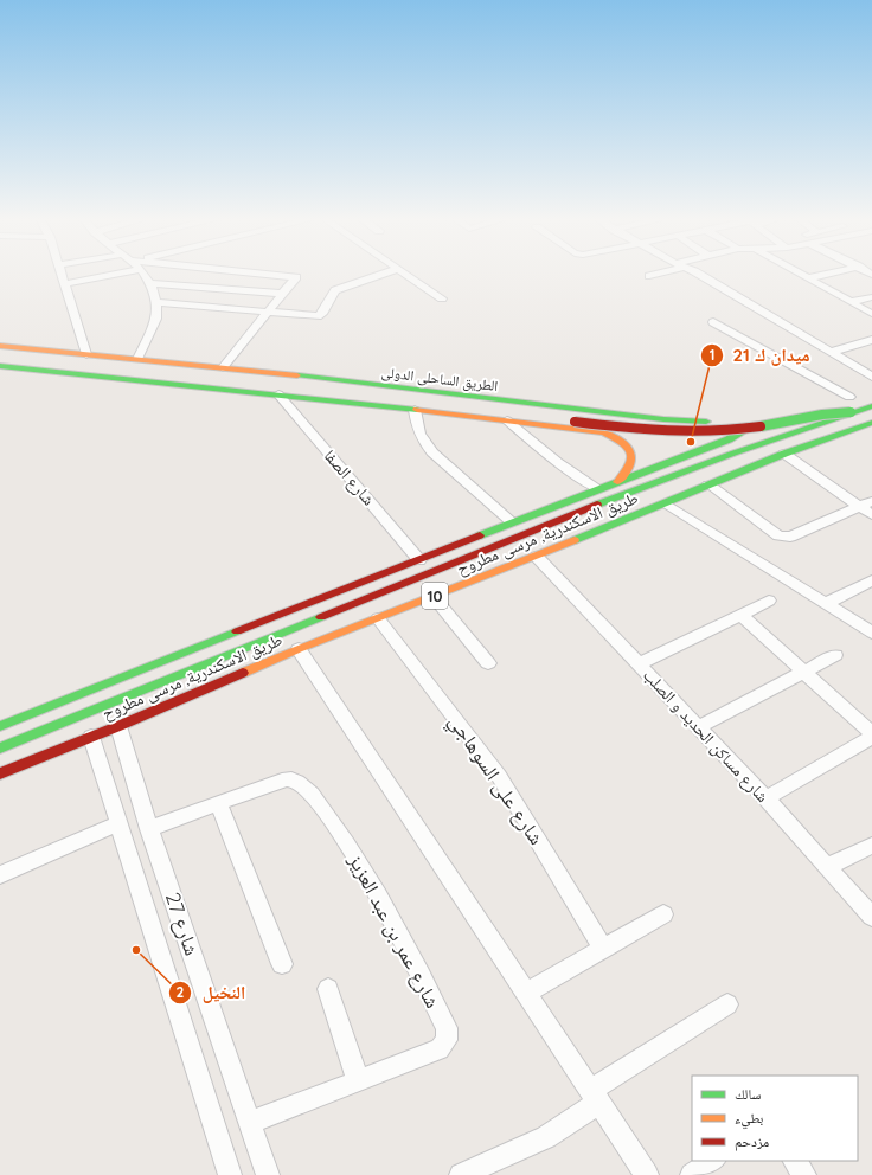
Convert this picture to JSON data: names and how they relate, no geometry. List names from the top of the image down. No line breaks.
{"streets":{"main road":["الطريق الساحلى الدولى","طريق الاسكندرية, مرسى مطروح","10"],"street":["شارع الصفا","شارع مساكن الحديد و الصلب","شارع على السوهاجي","شارع 27","شارع عمر بن عبد العزيز"]},"crossings":[["الطريق الساحلى الدولى","شارع الصفا"],["الطريق الساحلى الدولى","طريق الاسكندرية, مرسى مطروح"],["شارع الصفا","طريق الاسكندرية, مرسى مطروح"],["طريق الاسكندرية, مرسى مطروح","شارع مساكن الحديد و الصلب"],["طريق الاسكندرية, مرسى مطروح","شارع على السوهاجي"],["طريق الاسكندرية, مرسى مطروح","شارع 27"],["شارع 27","شارع عمر بن عبد العزيز"]],"places":["ميدان ك 21","النخيل"],"legend":["سالك","بطيء","مزدحم"]}
